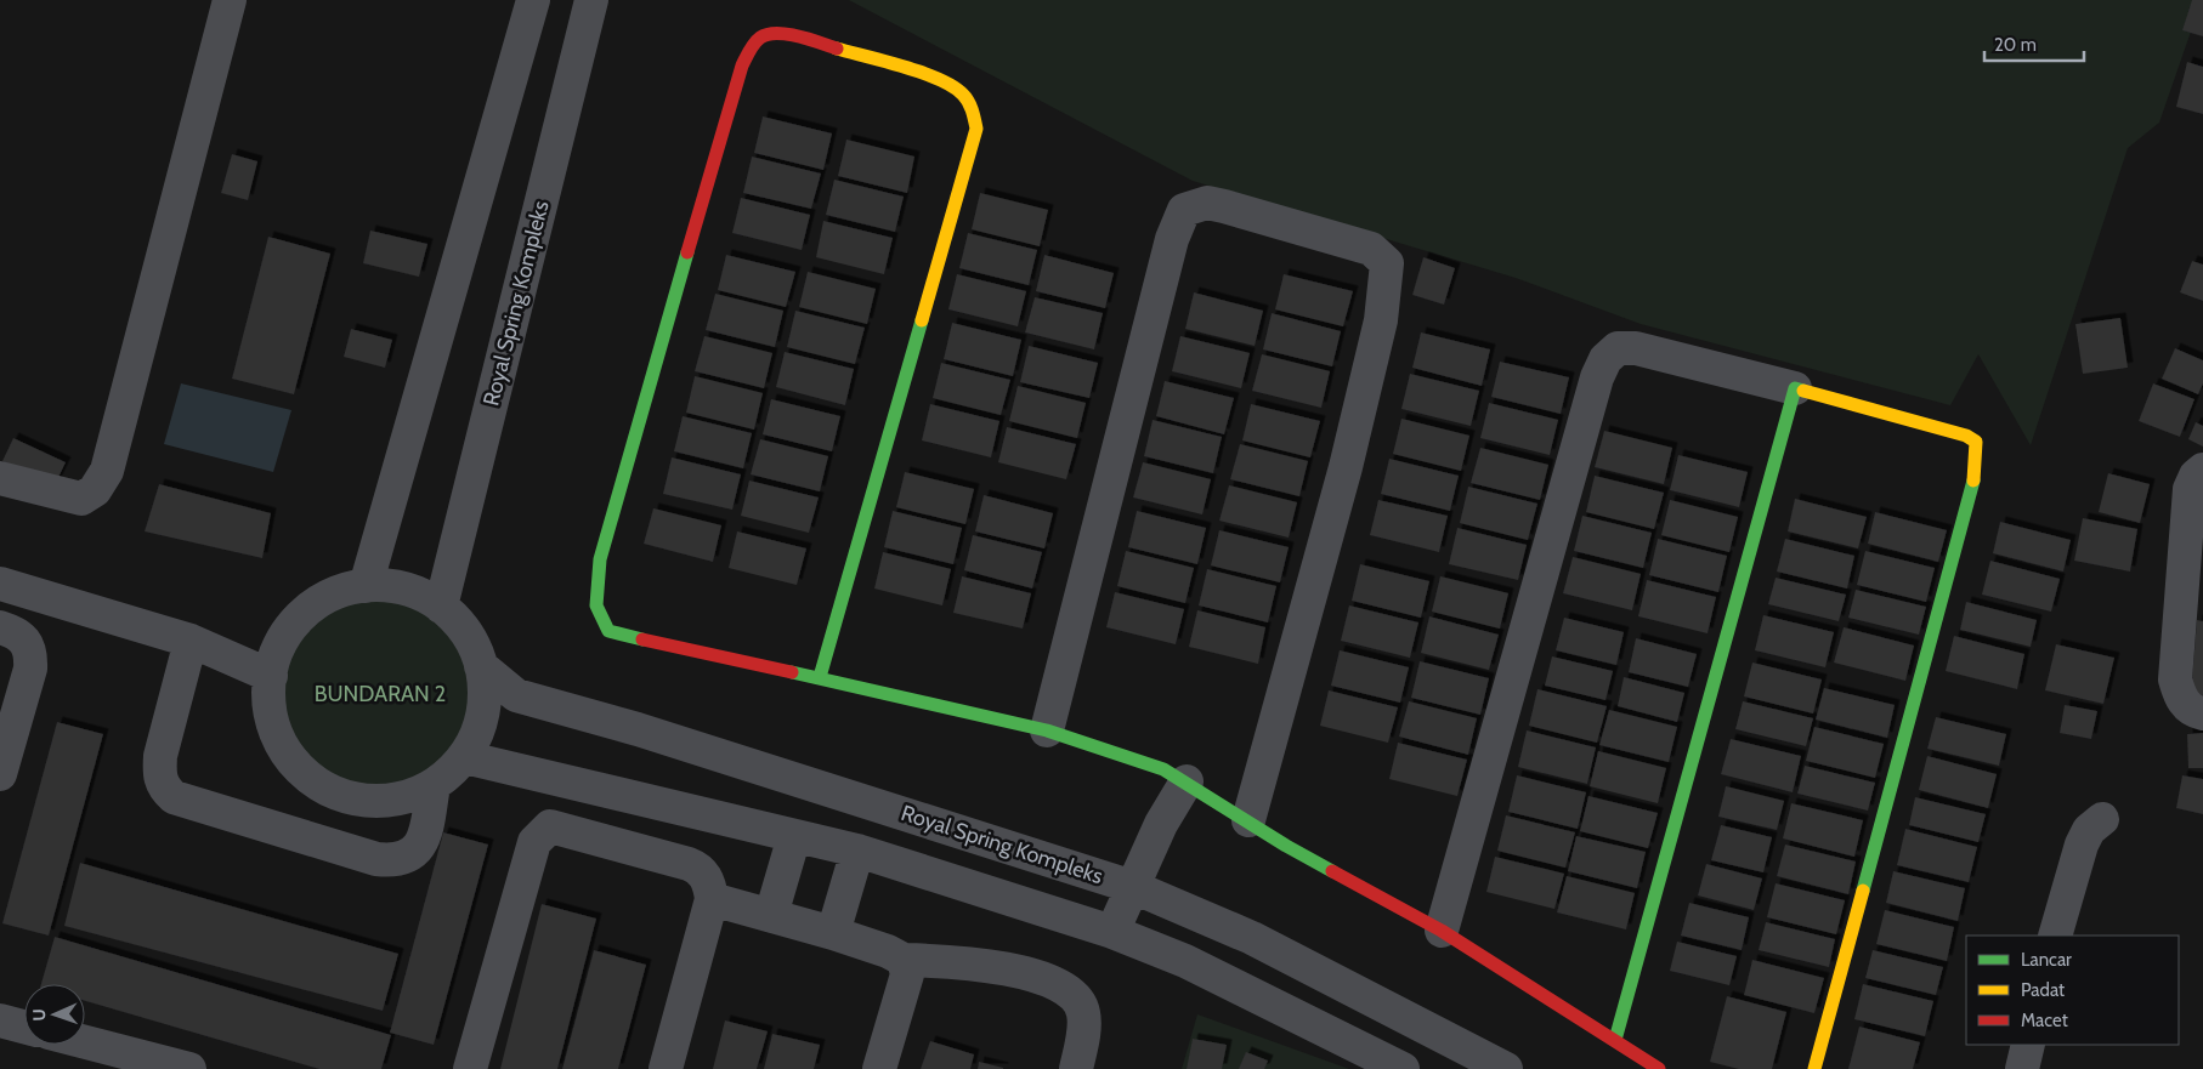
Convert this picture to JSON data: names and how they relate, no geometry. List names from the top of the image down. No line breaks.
{"streets":{"street":["Royal Spring Kompleks"]},"parks":["BUNDARAN 2"],"legend":["Lancar","Padat","Macet"],"scale_bar":"20 m","north":"left"}
